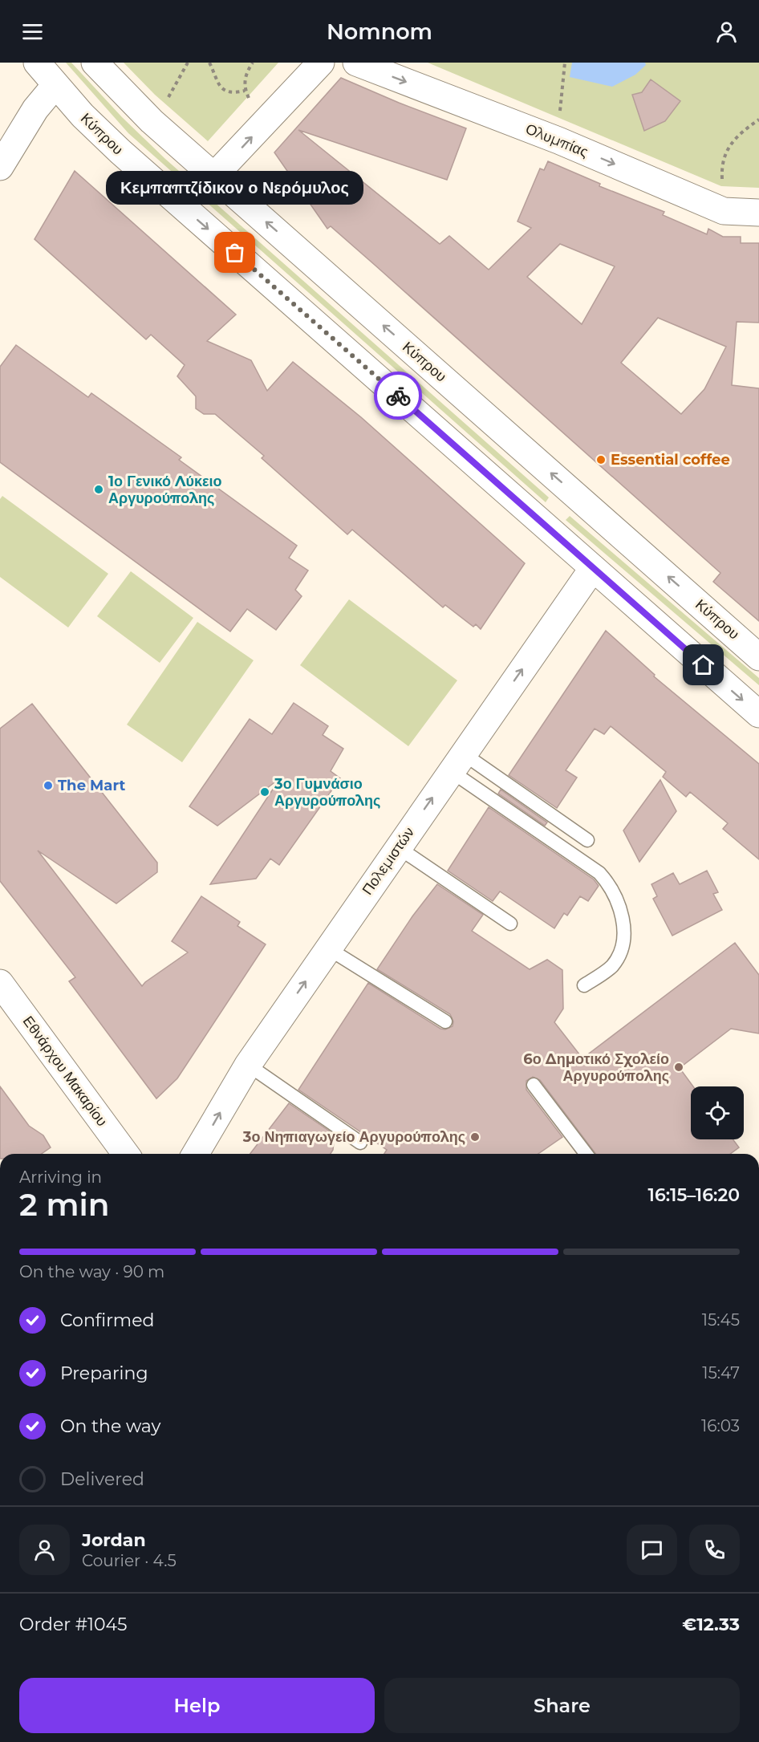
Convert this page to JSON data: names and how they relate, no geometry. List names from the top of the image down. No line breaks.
{"streets":{"main road":["Κύπρου","Ολυμπίας","Πολεμιστών","Εθνάρχου Μακαρίου"]},"crossings":[["Κύπρου","Πολεμιστών"]],"one_way":["Ολυμπίας","Πολεμιστών"],"places":["Κεμπαπτζίδικον ο Νερόμυλος","Essential coffee","1ο Γενικό Λύκειο Αργυρούπολης","The Mart","3ο Γυμνάσιο Αργυρούπολης","6ο Δημοτικό Σχολείο Αργυρούπολης","3ο Νηπιαγωγείο Αργυρούπολης"],"page":{"header":"Nomnom","bubble":"Κεμπαπτζίδικον ο Νερόμυλος","heading":["2 min","Arriving in","16:15–16:20"],"panel":["Jordan","Courier · 4.5","Order #1045","€12.33"],"bar":"On the way · 90 m","list":[["Confirmed","15:45"],["Preparing","15:47"],["On the way","16:03"],"Delivered"],"buttons":["Help","Share"]}}
